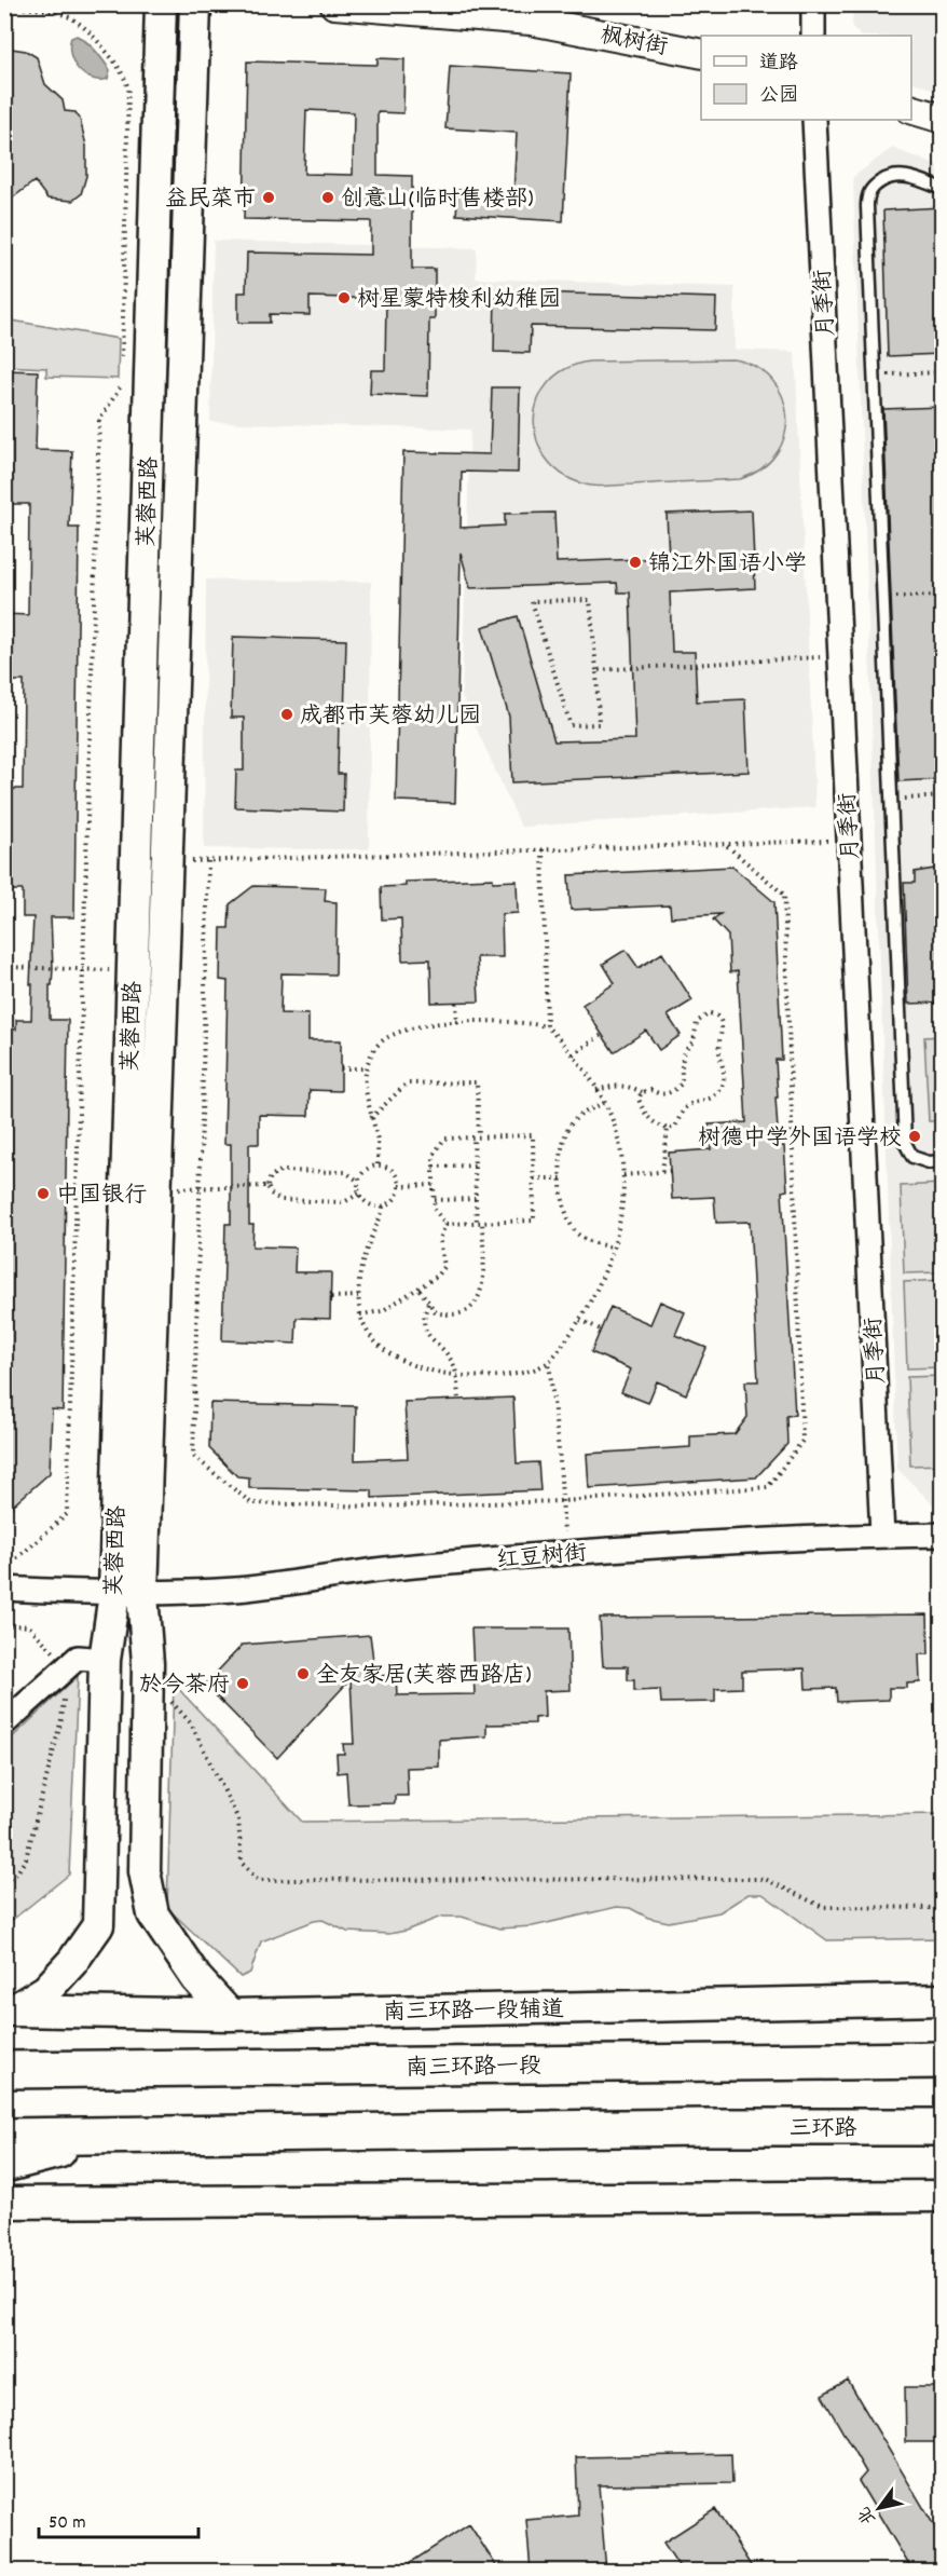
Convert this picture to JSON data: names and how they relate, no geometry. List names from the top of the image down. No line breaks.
{"streets":{"highway":["南三环路一段","三环路"],"main road":["芙蓉西路","南三环路一段辅道"],"street":["枫树街","月季街","红豆树街"]},"crossings":[["月季街","红豆树街"],["芙蓉西路","红豆树街"],["芙蓉西路","南三环路一段辅道"]],"places":["益民菜市","创意山(临时售楼部)","树星蒙特梭利幼稚园","锦江外国语小学","成都市芙蓉幼儿园","树德中学外国语学校","中国银行","全友家居(芙蓉西路店)","於今茶府"],"legend":["道路","公园"],"scale_bar":"50 m","north":"bottom left"}
